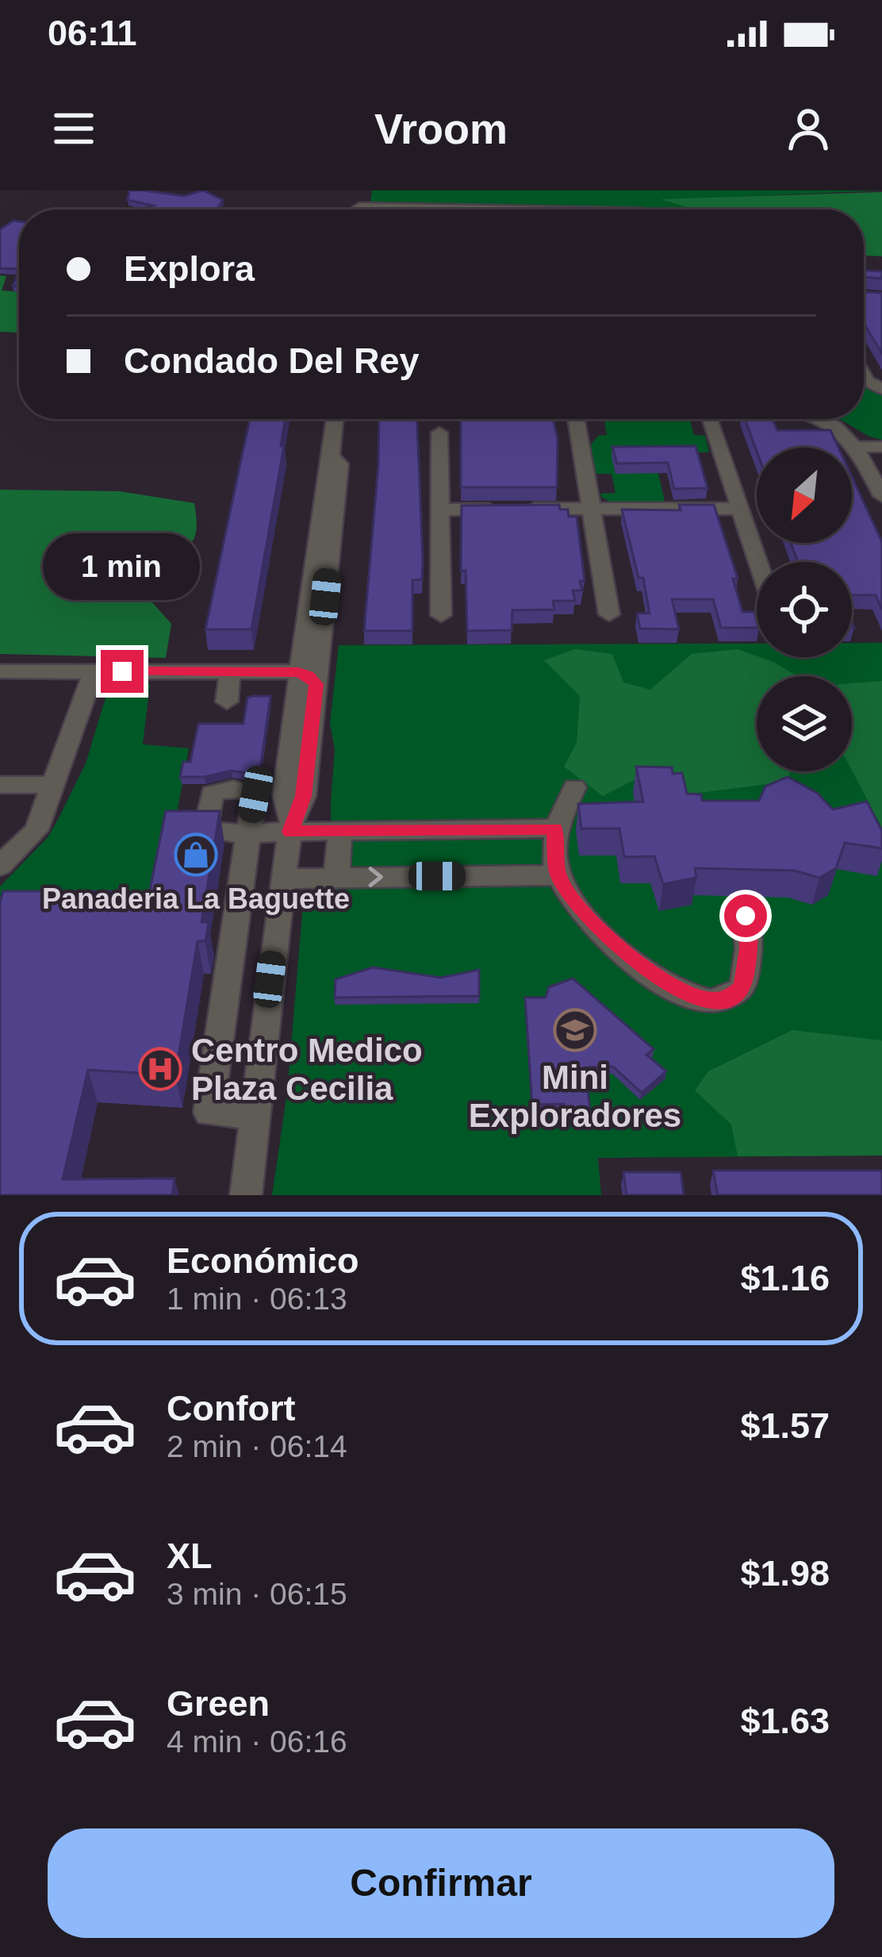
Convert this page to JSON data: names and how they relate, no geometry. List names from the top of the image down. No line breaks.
{"places":{"shop":["Panaderia La Baguette"],"school or university":["Mini Exploradores"],"hospital":["Centro Medico Plaza Cecilia"]},"north":"bottom left","page":{"status":"06:11","header":"Vroom","banner":["Explora","Condado Del Rey"],"bubble":"1 min","list":[{"name":"Económico","note":"1 min · 06:13","value":"$1.16"},{"name":"Confort","note":"2 min · 06:14","value":"$1.57"},{"name":"XL","note":"3 min · 06:15","value":"$1.98"},{"name":"Green","note":"4 min · 06:16","value":"$1.63"}],"buttons":"Confirmar"}}
